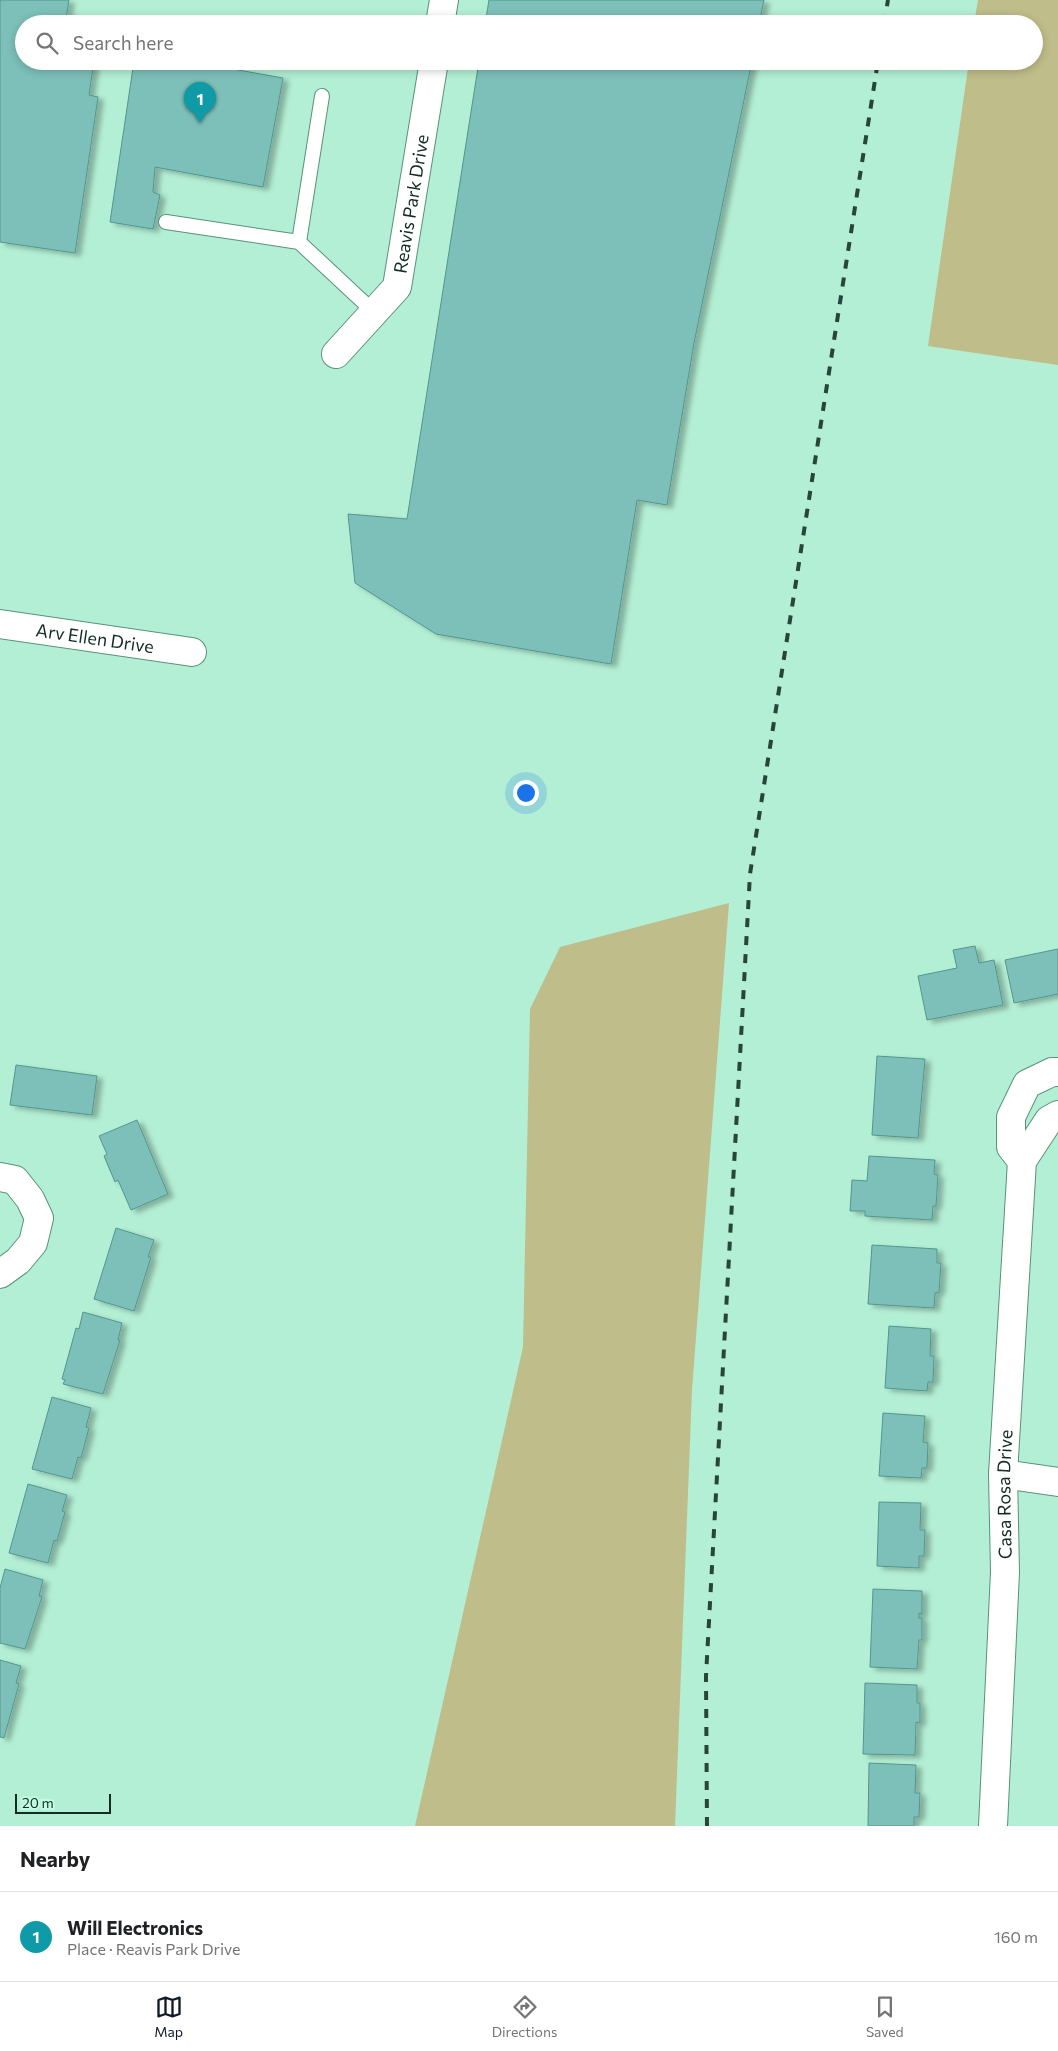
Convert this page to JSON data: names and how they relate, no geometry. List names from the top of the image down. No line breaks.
{"streets":{"street":["Reavis Park Drive","Arv Ellen Drive","Casa Rosa Drive"]},"scale_bar":"20 m","page":{"search":"Search here","pins":"1","scale":"20 m","heading":"Nearby","list":[{"mark":"1","name":"Will Electronics","note":"Place · Reavis Park Drive","value":"160 m"}],"nav":["Map","Directions","Saved"]}}
